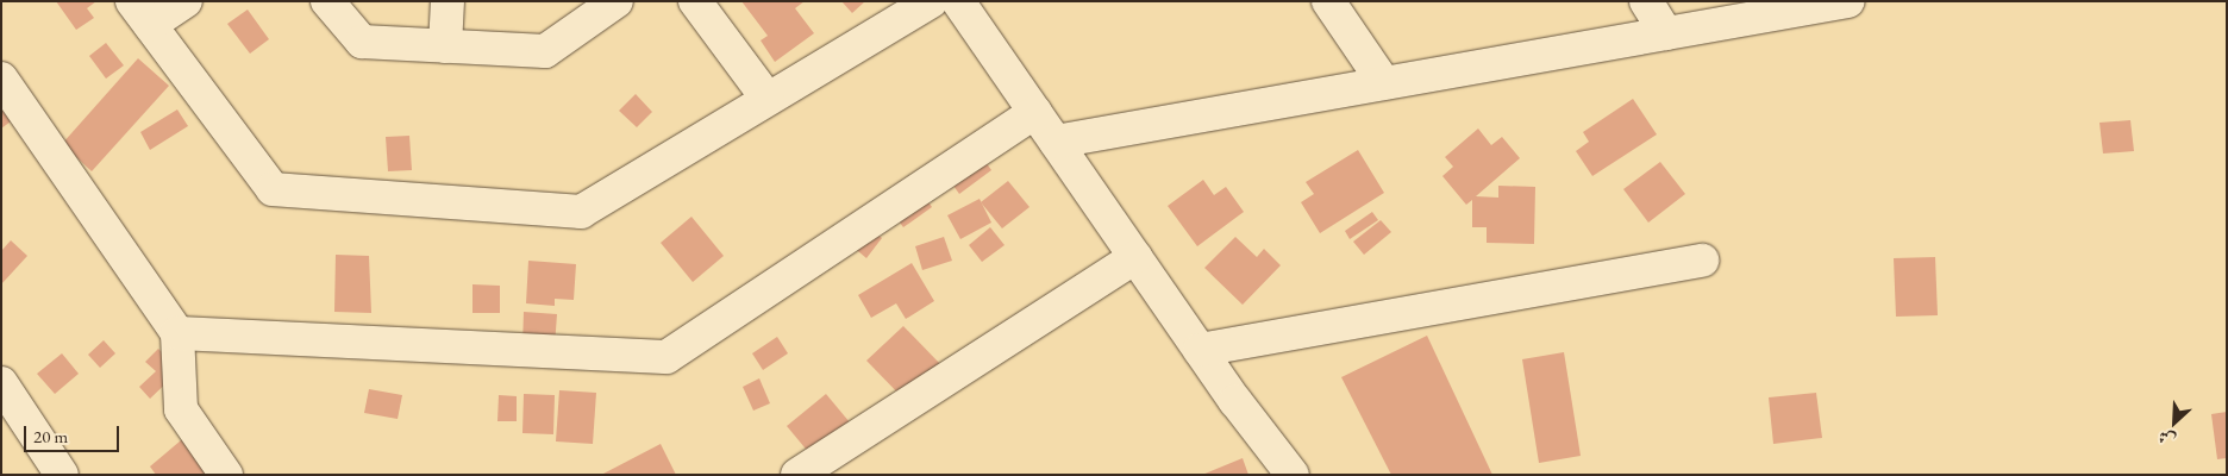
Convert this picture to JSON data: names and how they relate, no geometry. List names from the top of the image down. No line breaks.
{"scale_bar":"20 m","north":"bottom left"}
